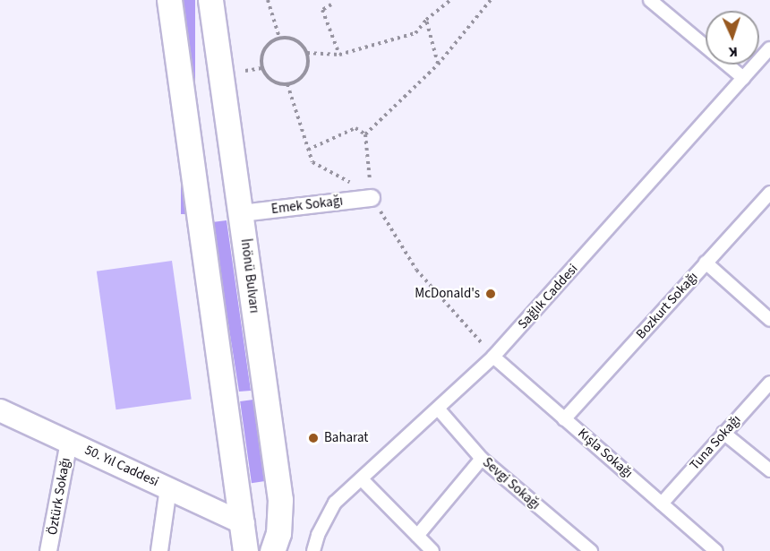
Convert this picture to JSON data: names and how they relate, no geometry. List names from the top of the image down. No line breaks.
{"streets":{"main road":["İnönü Bulvarı"],"street":["Emek Sokağı","Sağlık Caddesi","Bozkurt Sokağı","Tuna Sokağı","Kışla Sokağı","50. Yıl Caddesi","Sevgi Sokağı","Öztürk Sokağı"]},"crossings":[["Emek Sokağı","İnönü Bulvarı"],["Sağlık Caddesi","Kışla Sokağı"],["Sağlık Caddesi","Sevgi Sokağı"],["Bozkurt Sokağı","Kışla Sokağı"],["Tuna Sokağı","Kışla Sokağı"],["50. Yıl Caddesi","Öztürk Sokağı"]],"places":["McDonald's","Baharat"],"north":"bottom"}
